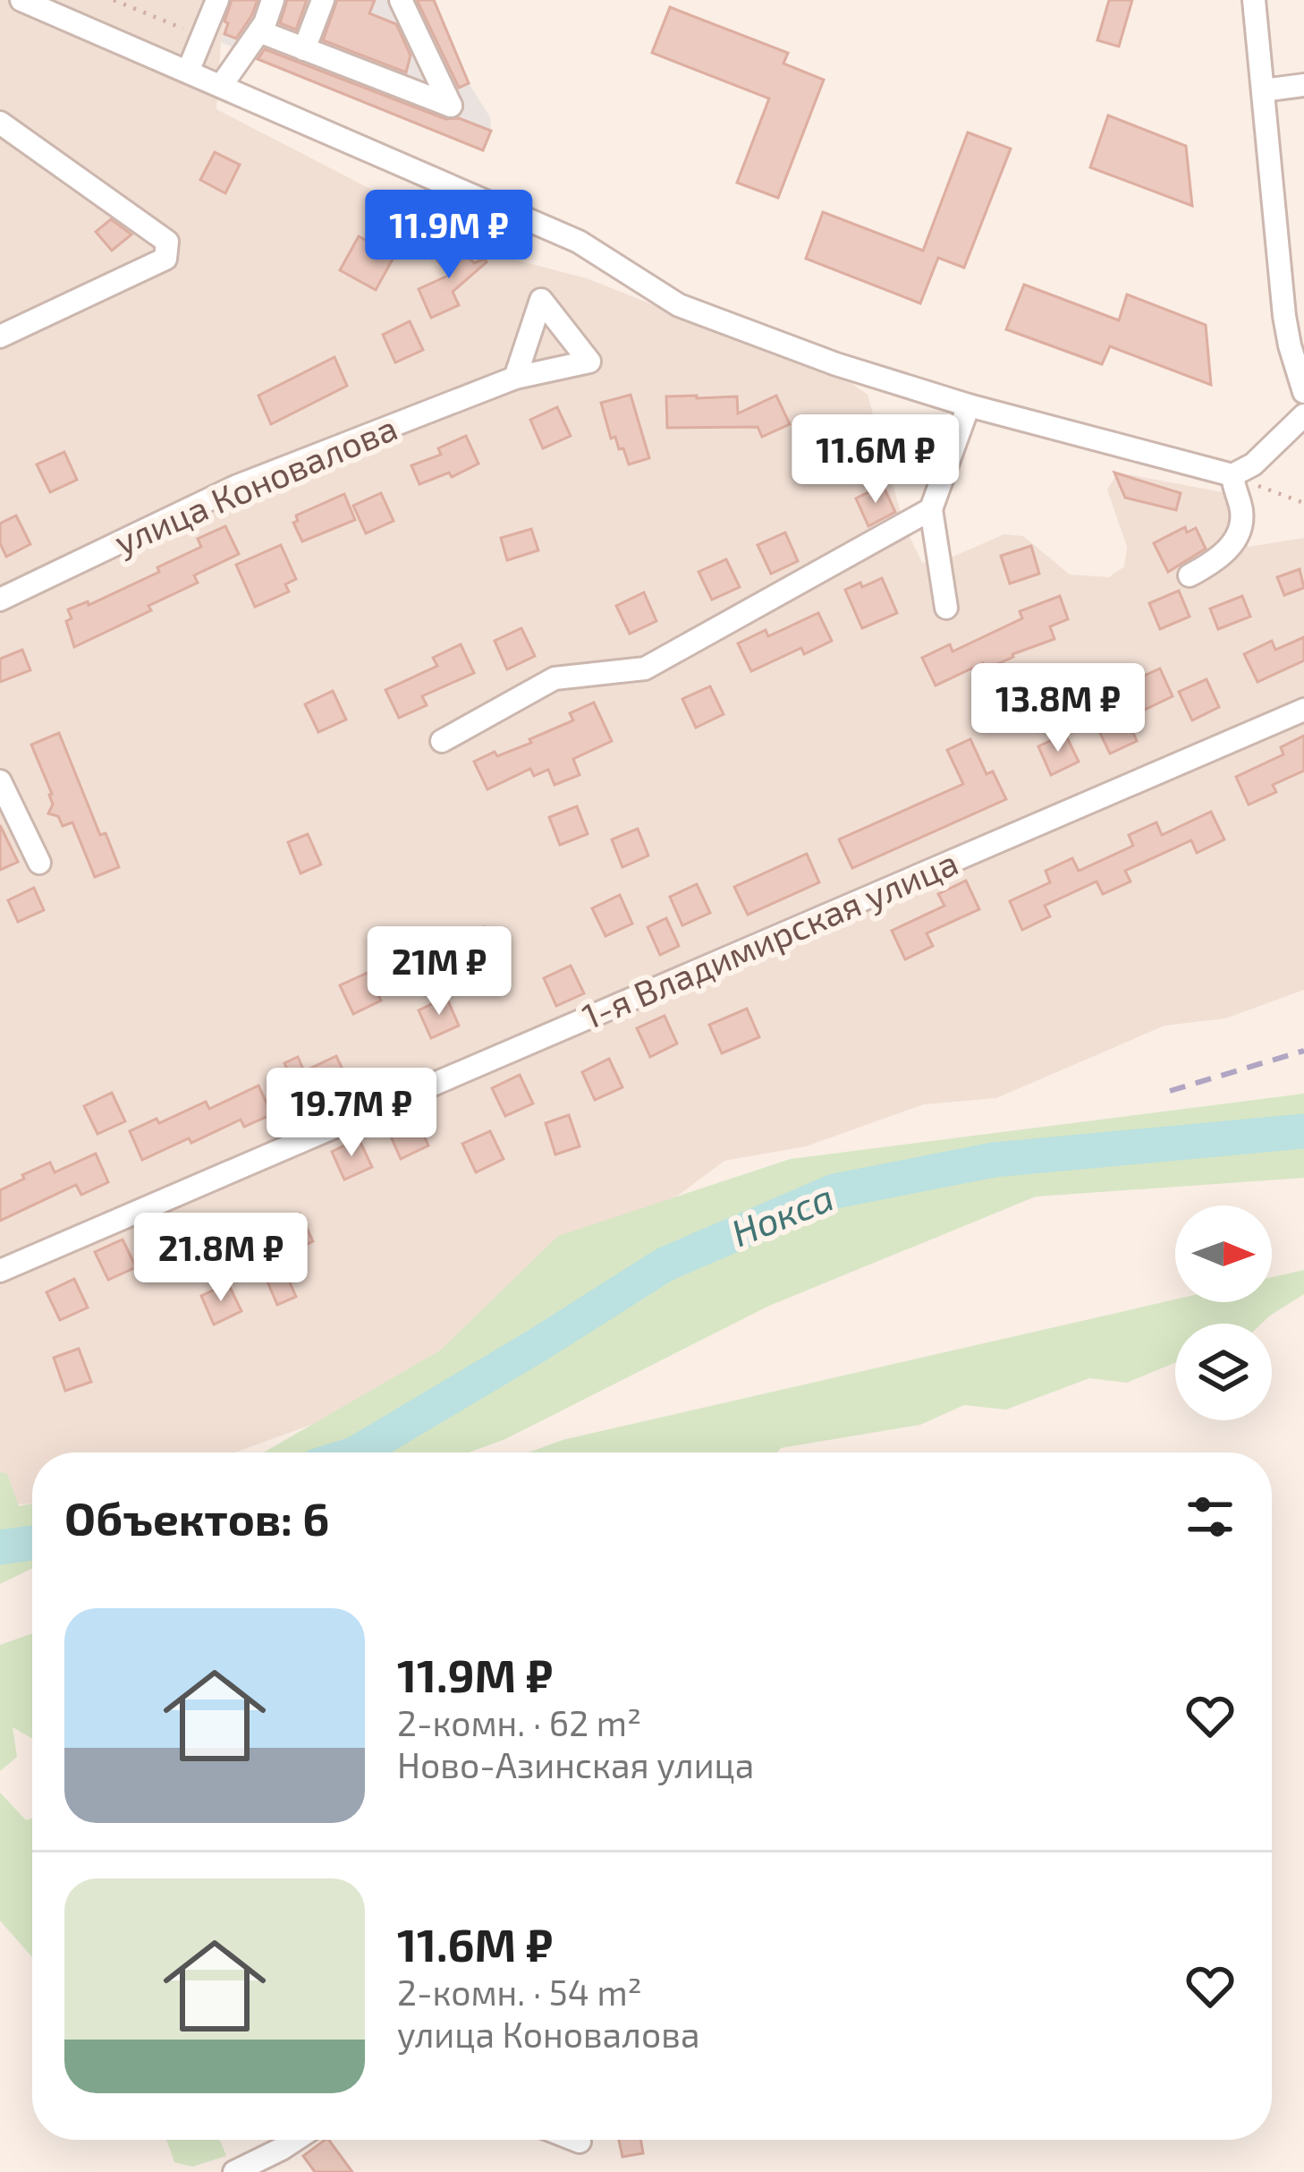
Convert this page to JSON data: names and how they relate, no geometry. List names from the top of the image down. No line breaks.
{"streets":{"street":["улица Коновалова","1-я Владимирская улица"]},"water":["Нокса"],"north":"right","page":{"price":["11.9M ₽","11.6M ₽","13.8M ₽","21M ₽","19.7M ₽","21.8M ₽"],"heading":"Объектов: 6","list":[{"name":"11.9M ₽","note":"2-комн. · 62 m² · Ново-Азинская улица"},{"name":"11.6M ₽","note":"2-комн. · 54 m² · улица Коновалова"}]}}
